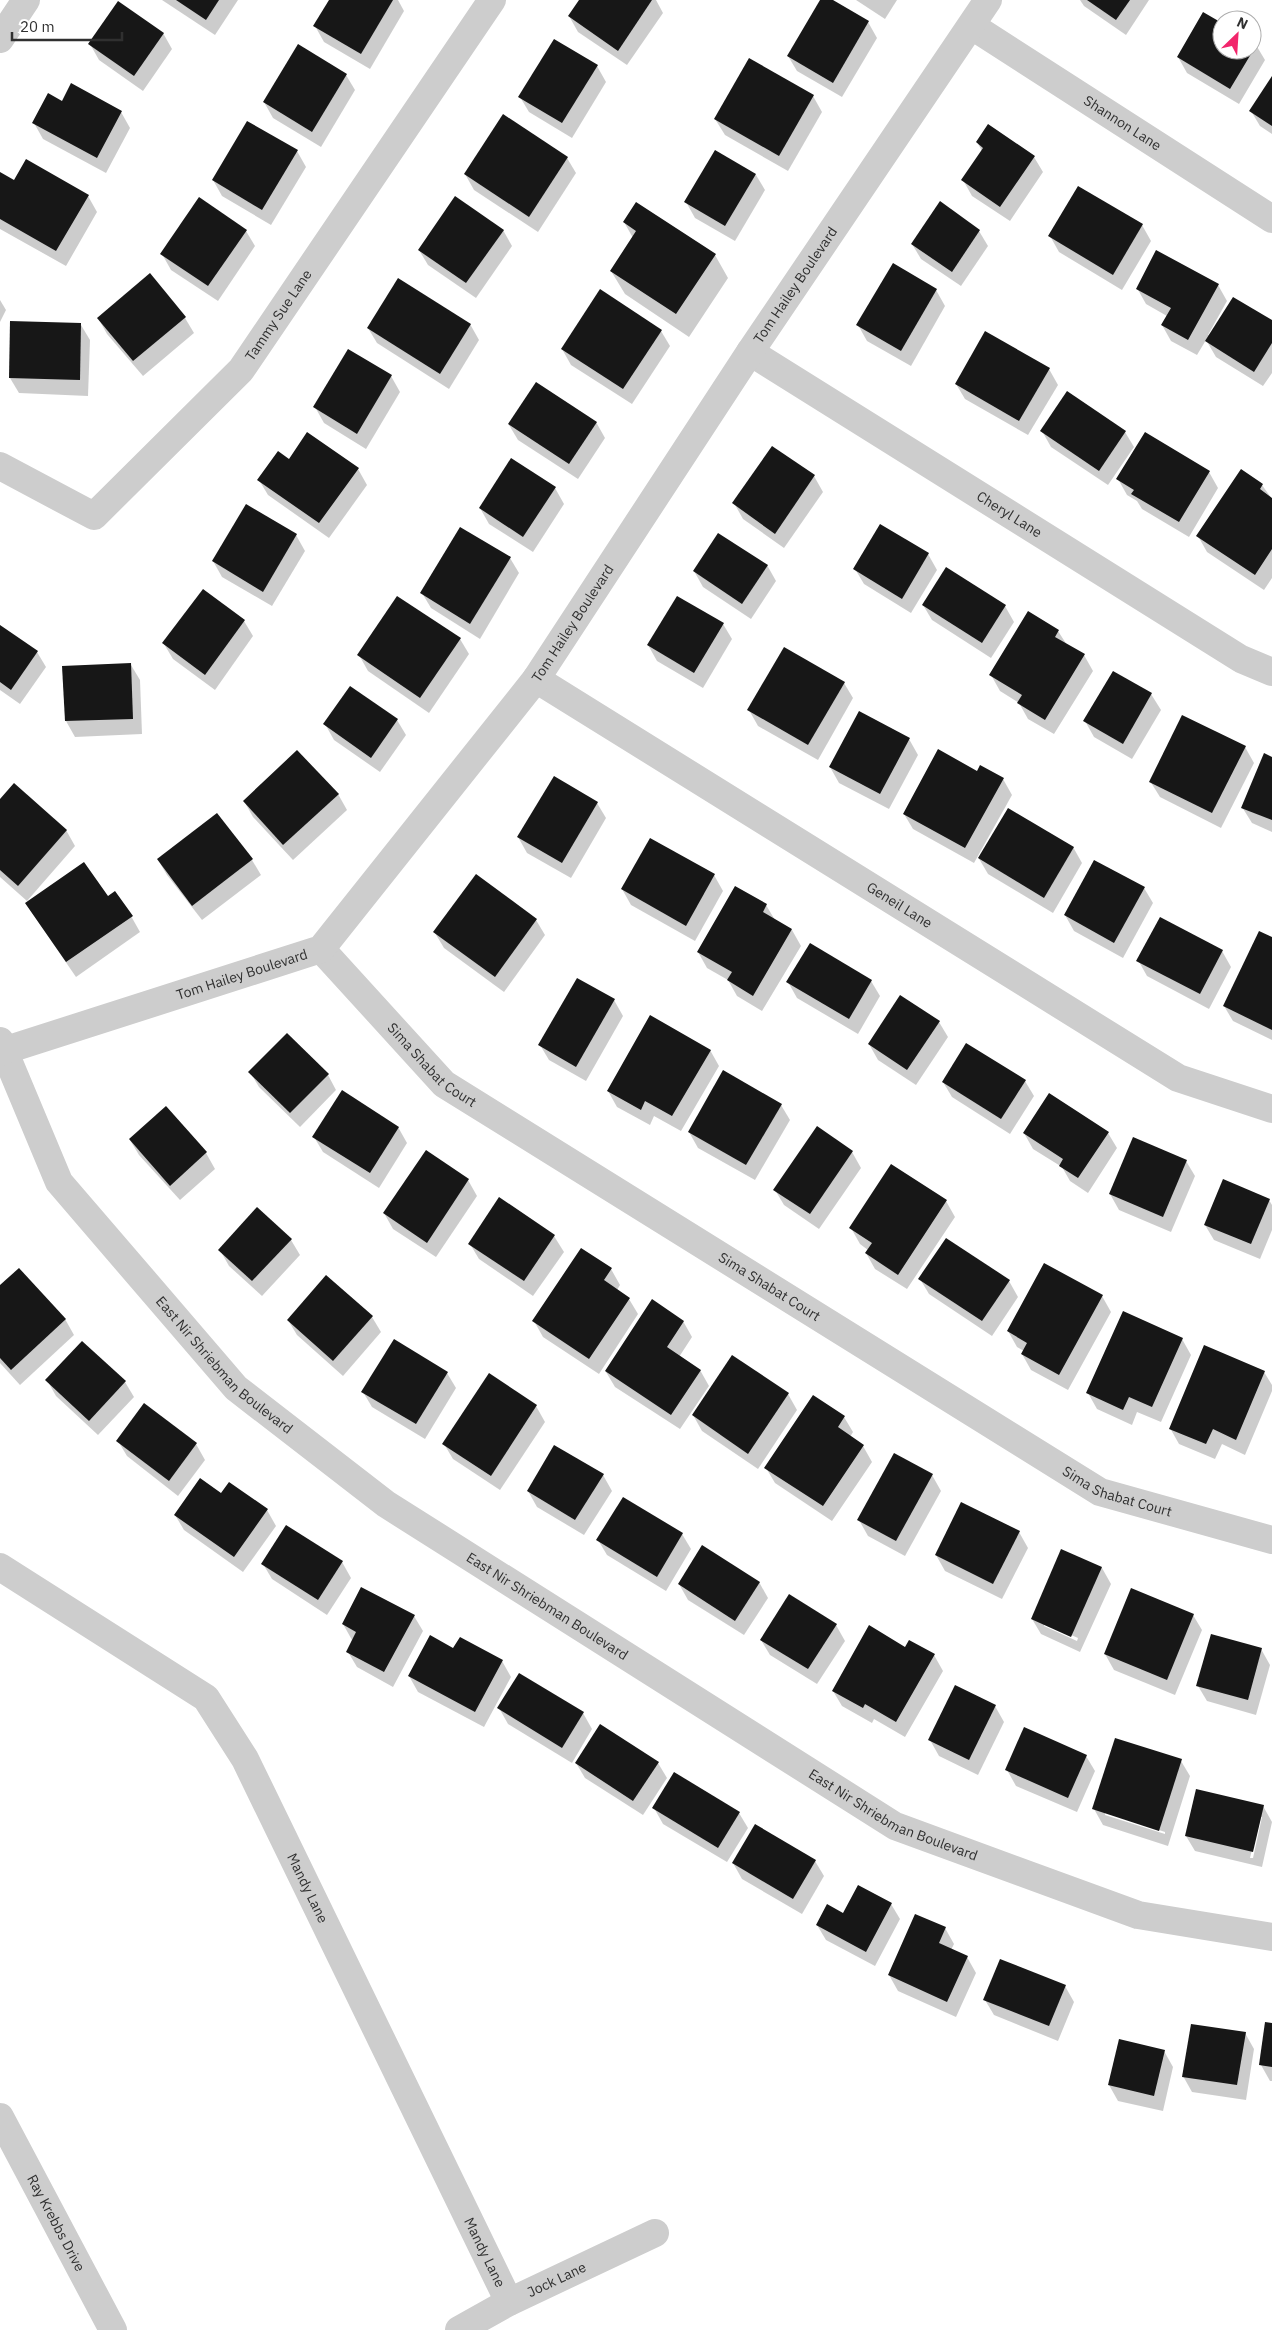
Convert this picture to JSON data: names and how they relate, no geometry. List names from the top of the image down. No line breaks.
{"streets":{"street":["Shannon Lane","Tom Hailey Boulevard","Tammy Sue Lane","Cheryl Lane","Geneil Lane","Sima Shabat Court","East Nir Shriebman Boulevard","Mandy Lane","Ray Krebbs Drive","Jock Lane"]},"crossings":[["Shannon Lane","Tom Hailey Boulevard"],["Tom Hailey Boulevard","Cheryl Lane"],["Tom Hailey Boulevard","Geneil Lane"],["Tom Hailey Boulevard","Sima Shabat Court"],["Tom Hailey Boulevard","East Nir Shriebman Boulevard"],["Mandy Lane","Jock Lane"]],"scale_bar":"20 m","north":"top right"}
